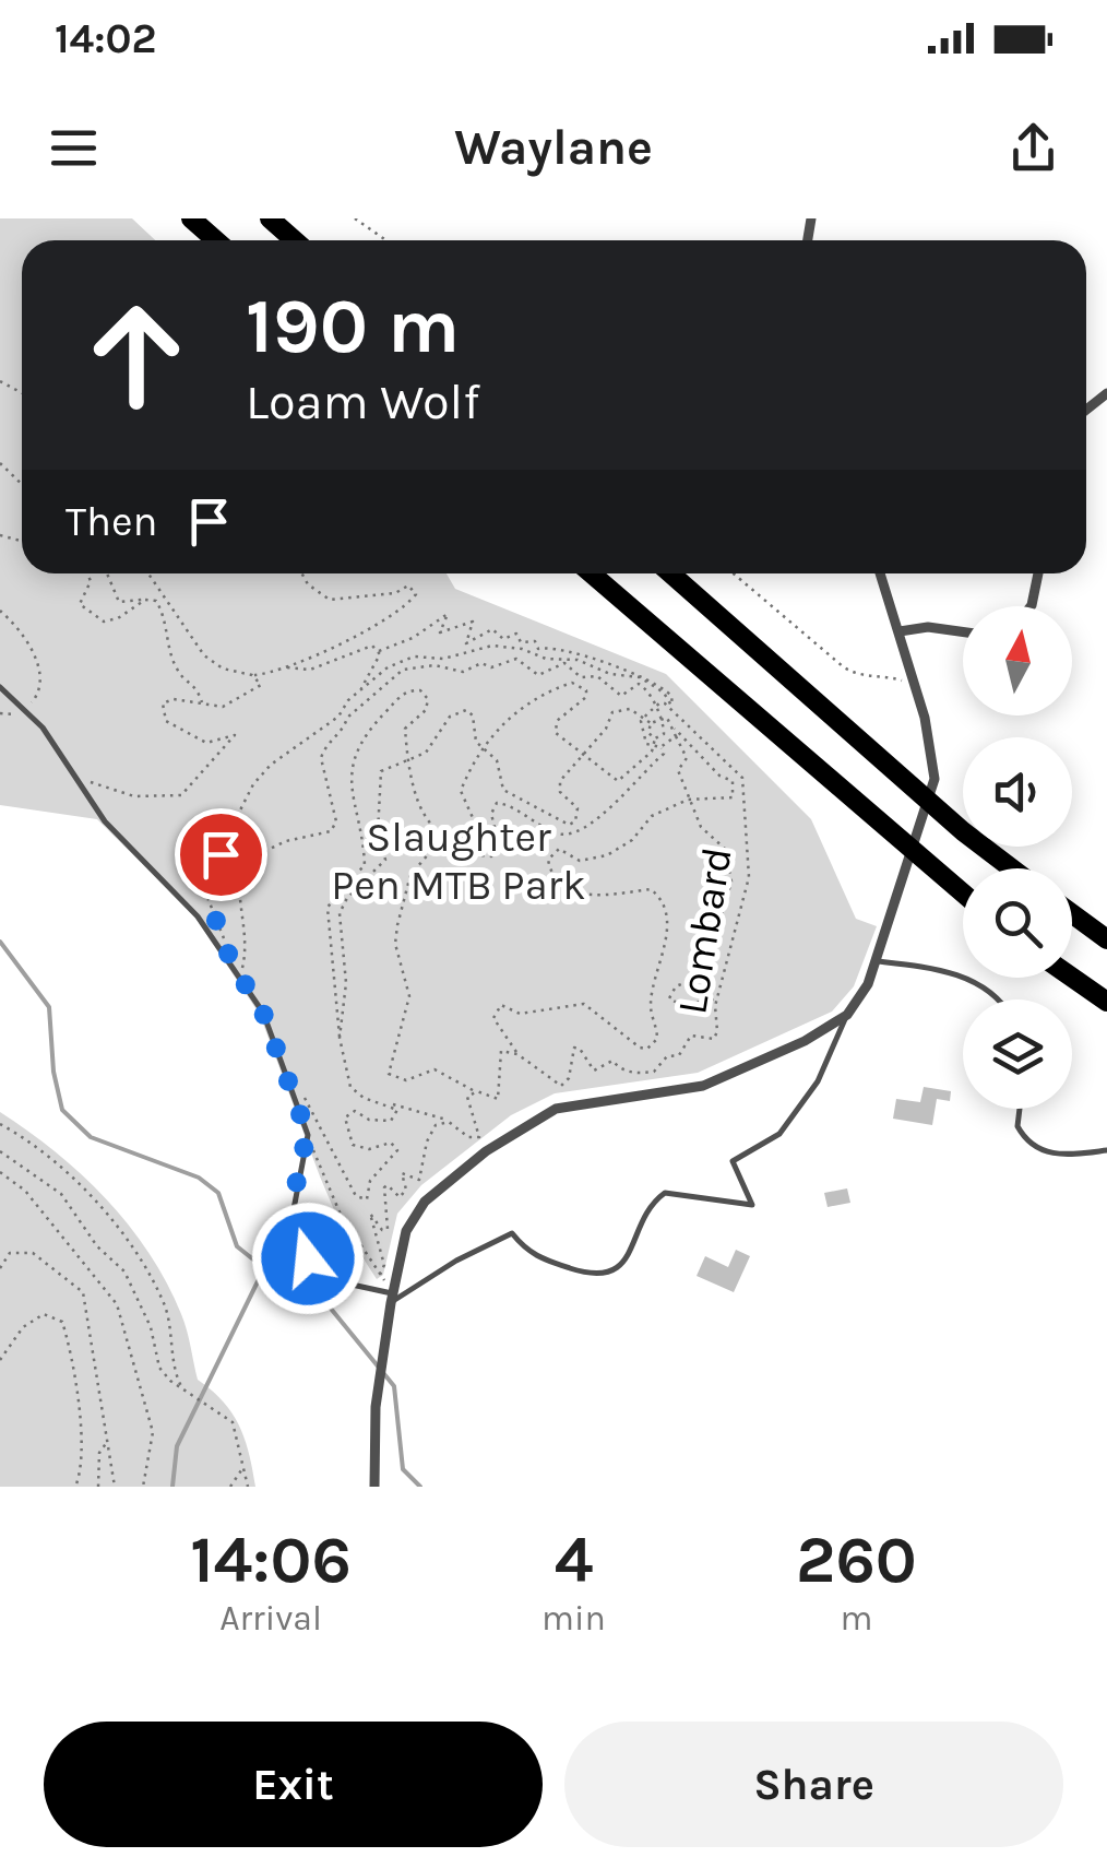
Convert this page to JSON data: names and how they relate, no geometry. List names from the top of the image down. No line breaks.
{"streets":{"path":["Lombard"]},"parks":["Slaughter Pen MTB Park"],"north":"top","page":{"status":"14:02","header":"Waylane","turn":["190 m","Loam Wolf"],"then":"Then","eta":["14:06","Arrival","4","min","260","m"],"buttons":["Exit","Share"]}}
